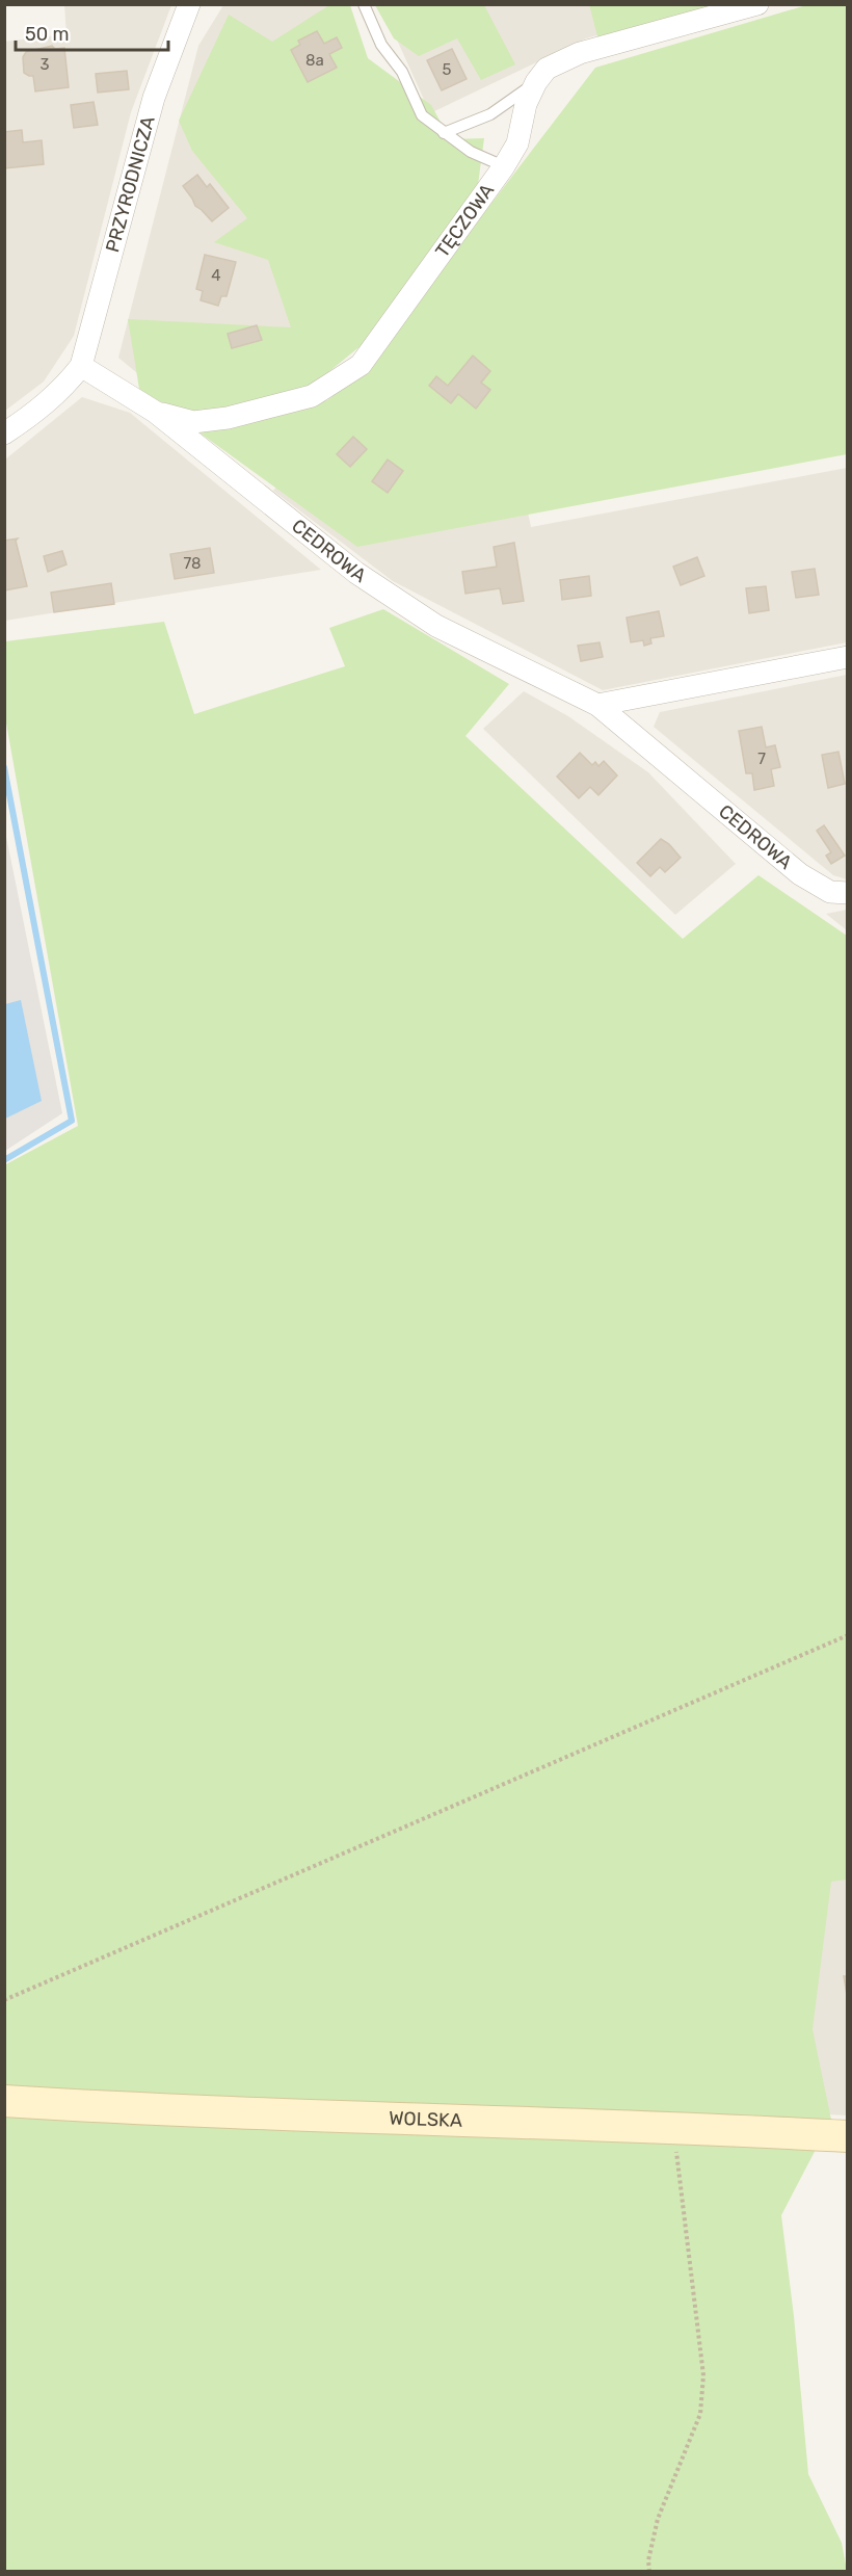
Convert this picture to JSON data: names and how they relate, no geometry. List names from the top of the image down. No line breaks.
{"streets":{"street":["PRZYRODNICZA","TĘCZOWA","CEDROWA","WOLSKA"]},"crossings":[["PRZYRODNICZA","CEDROWA"],["TĘCZOWA","CEDROWA"]],"house_numbers":["8a","3","5","4","78","7"],"scale_bar":"50 m"}
